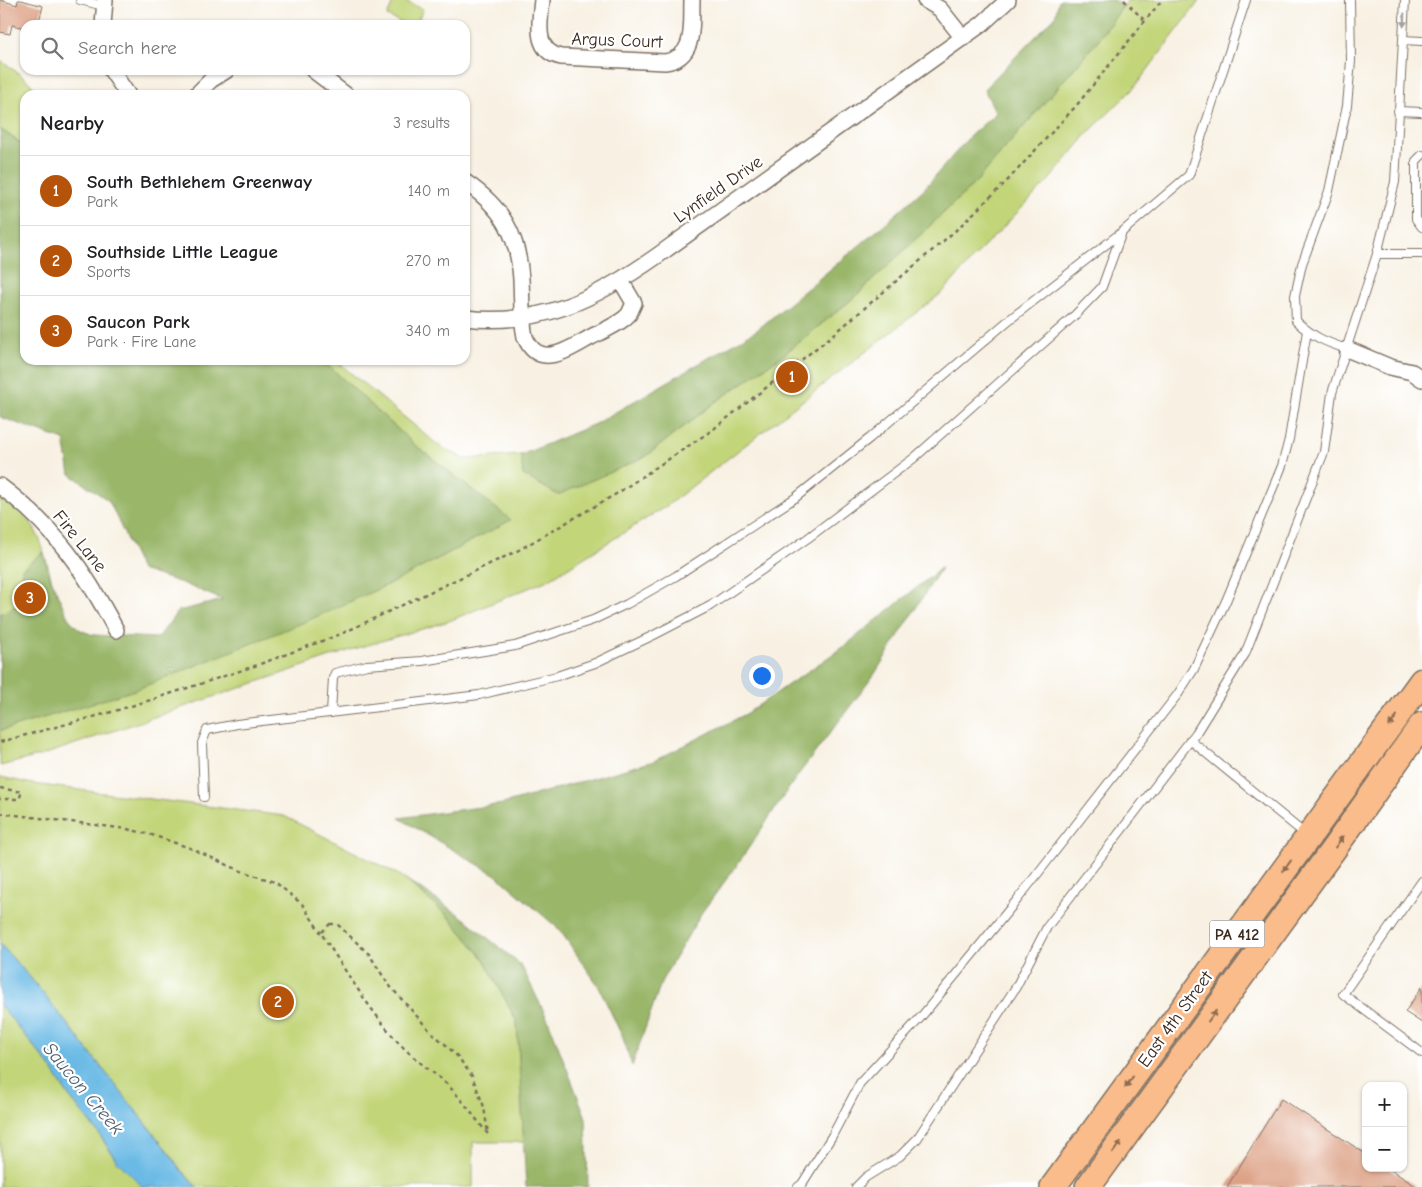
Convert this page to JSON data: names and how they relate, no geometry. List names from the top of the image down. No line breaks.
{"streets":{"highway":["PA 412","East 4th Street"],"street":["Argus Court","Lynfield Drive","Fire Lane"]},"water":["Saucon Creek"],"page":{"search":"Search here","heading":["Nearby","3 results"],"list":[{"mark":"1","name":"South Bethlehem Greenway","note":"Park","value":"140 m"},{"mark":"2","name":"Southside Little League","note":"Sports","value":"270 m"},{"mark":"3","name":"Saucon Park","note":"Park · Fire Lane","value":"340 m"}],"pins":["1","3","2"],"map_buttons":["+","−"]}}
